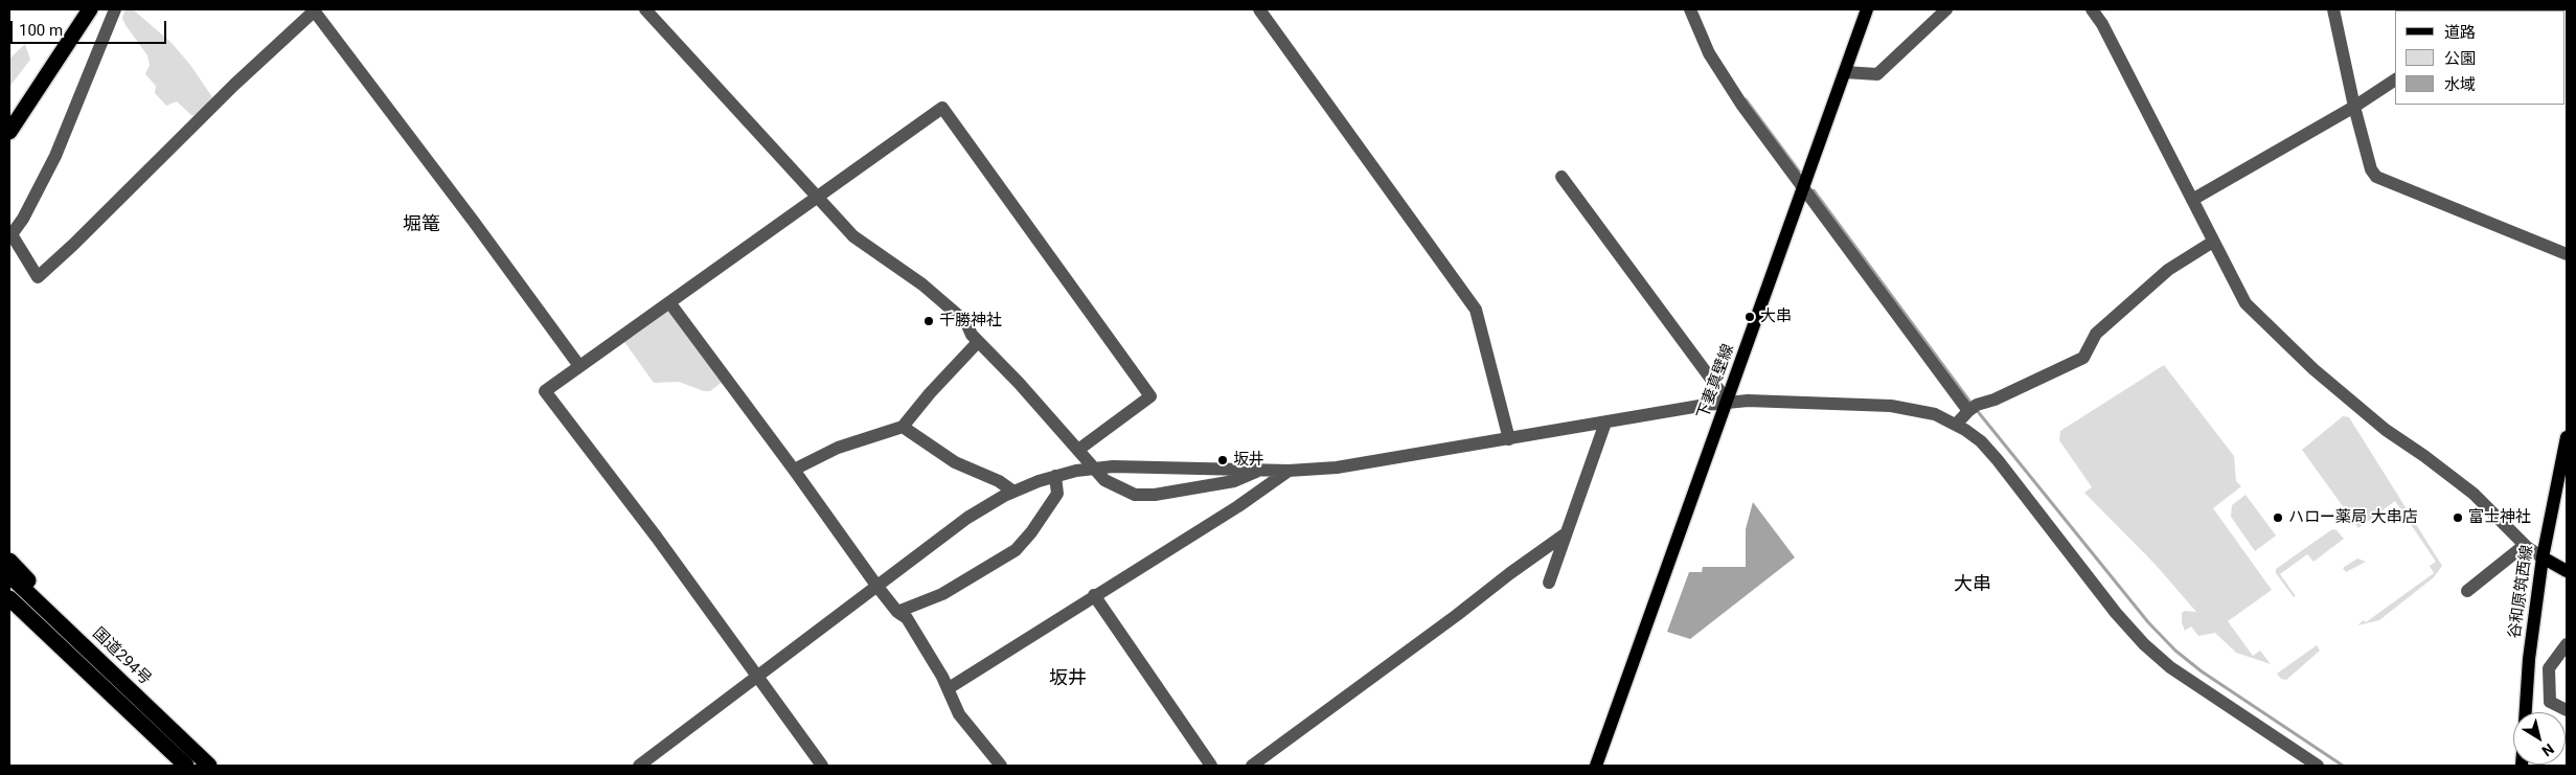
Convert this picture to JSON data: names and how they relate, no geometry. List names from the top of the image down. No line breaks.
{"streets":{"highway":["国道294号"],"main road":["下妻真壁線","谷和原筑西線"]},"districts":["堀篭","大串","坂井"],"places":["大串","千勝神社","坂井","ハロー薬局 大串店","富士神社"],"legend":["道路","公園","水域"],"scale_bar":"100 m","north":"bottom right"}
